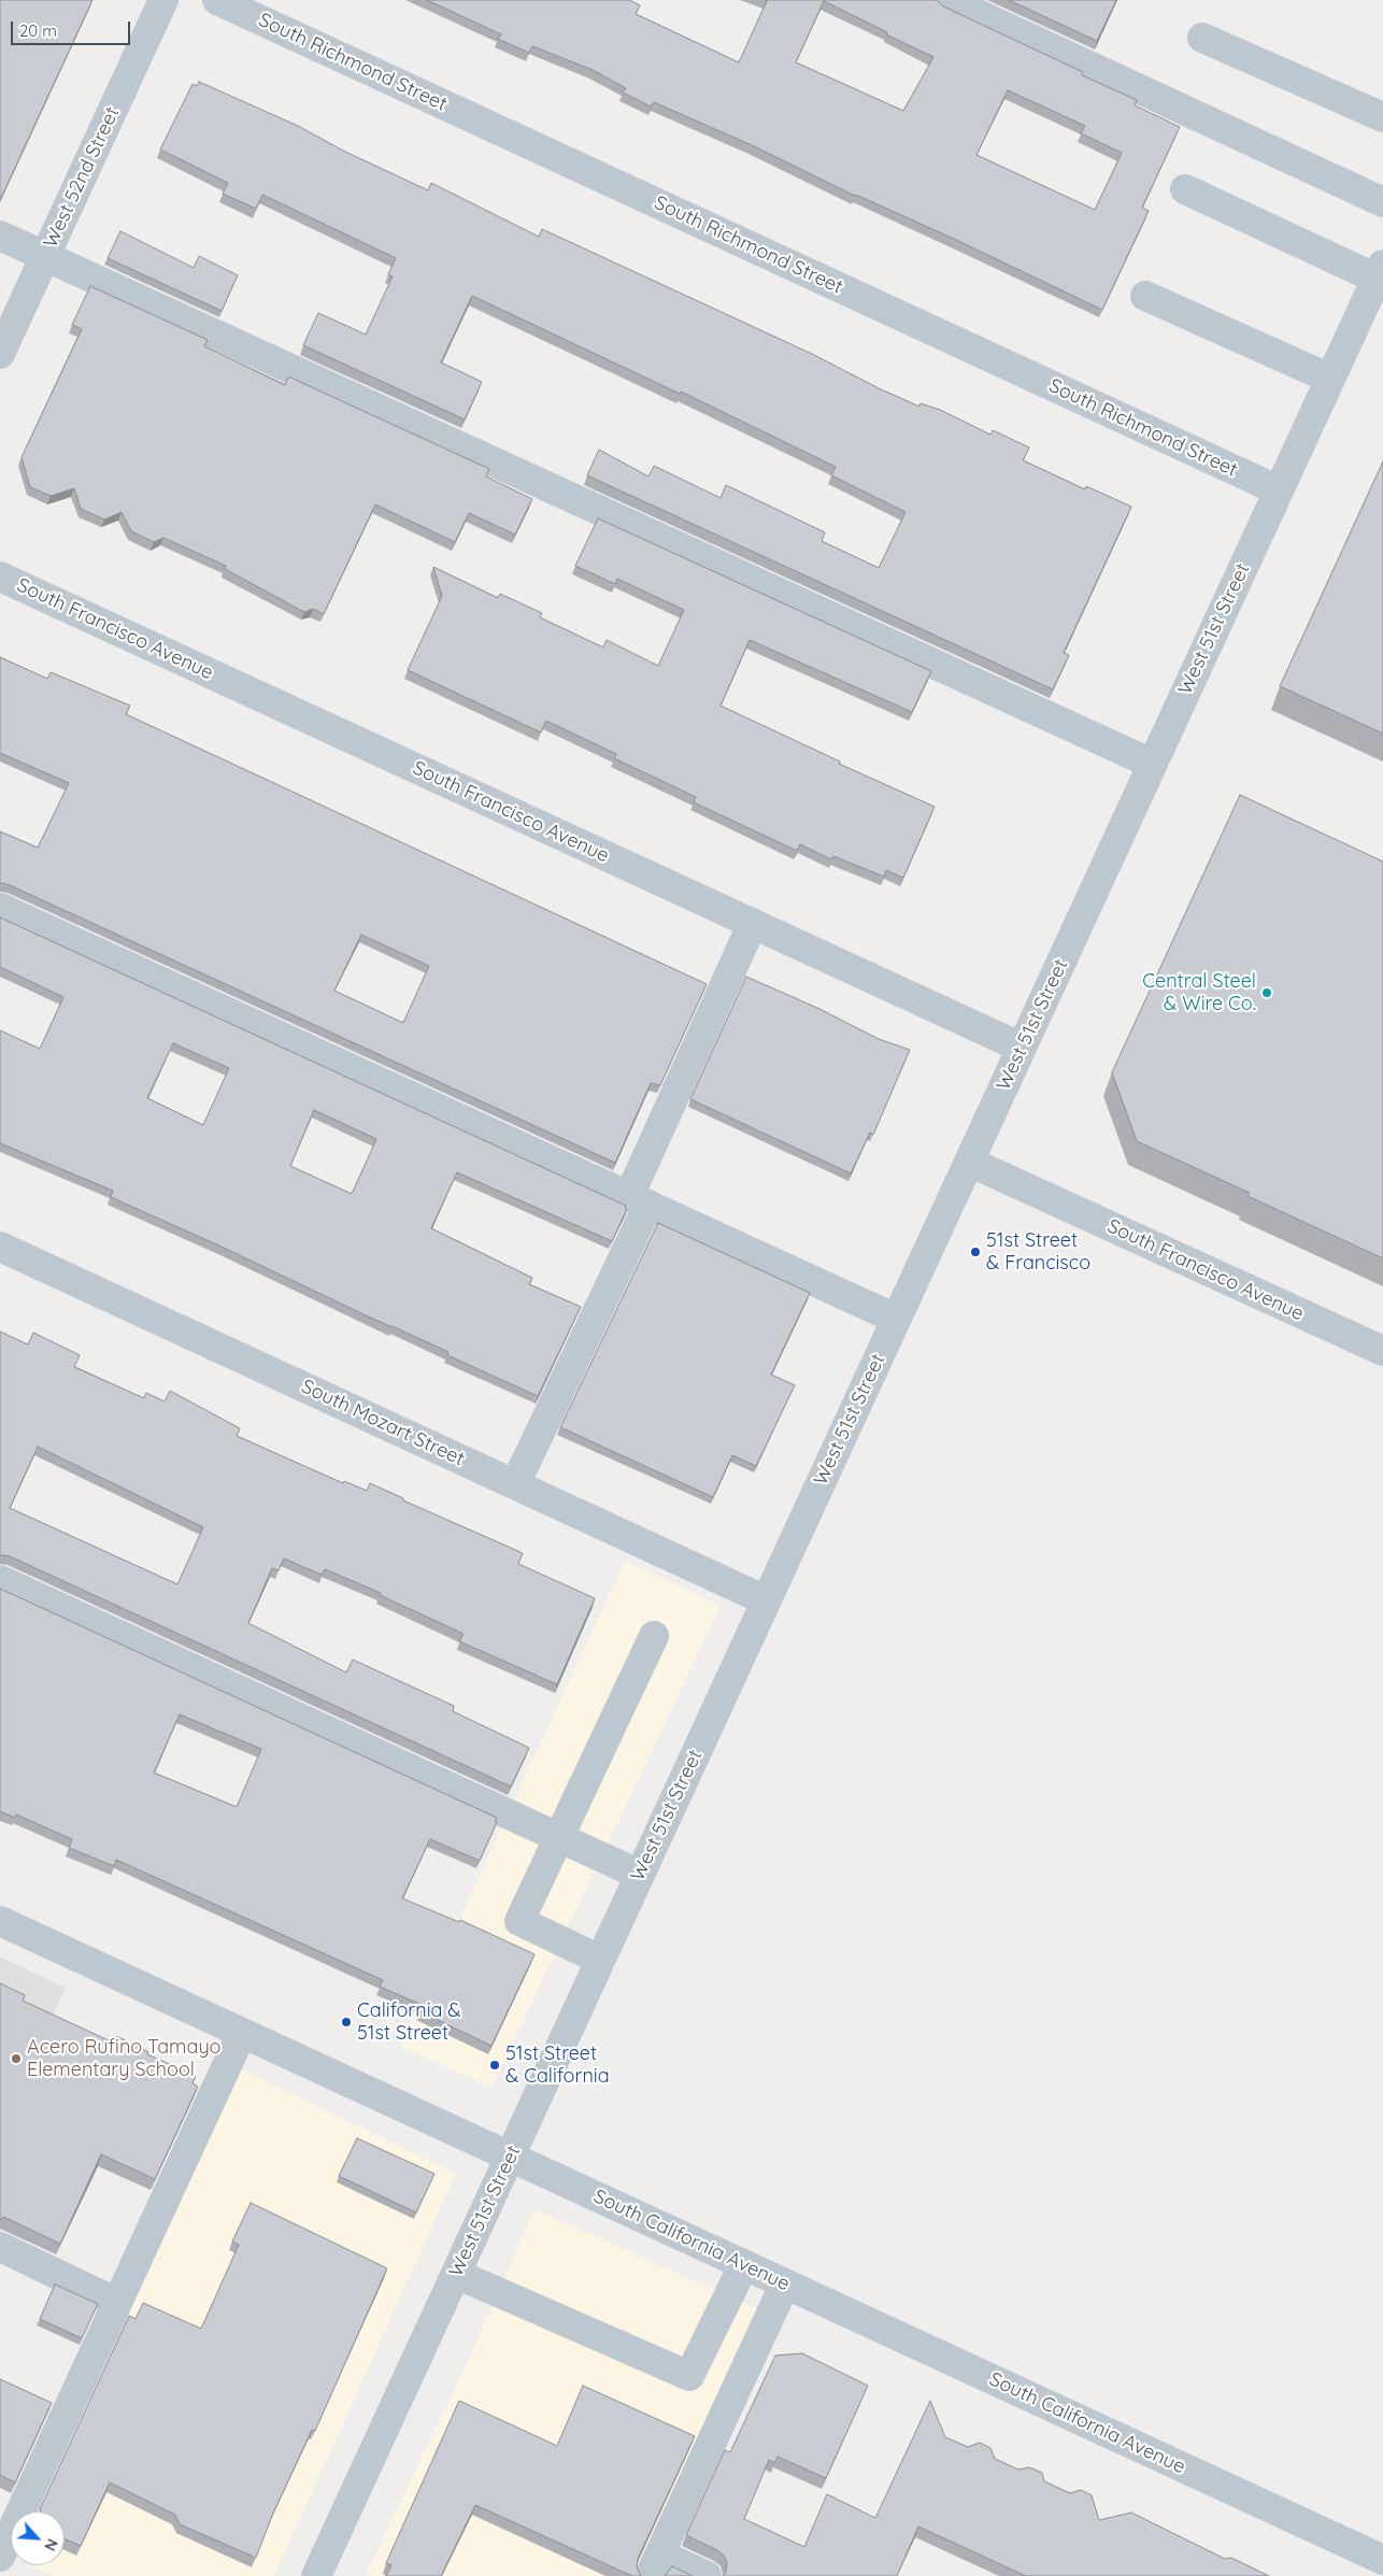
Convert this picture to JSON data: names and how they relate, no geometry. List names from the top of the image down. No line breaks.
{"streets":{"street":["South Richmond Street","West 52nd Street","South Francisco Avenue","West 51st Street","South Mozart Street","South California Avenue"]},"crossings":[["South Richmond Street","West 51st Street"],["South Francisco Avenue","West 51st Street"],["West 51st Street","South Mozart Street"],["West 51st Street","South California Avenue"]],"places":["Central Steel & Wire Co.","51st Street & Francisco","California & 51st Street","Acero Rufino Tamayo Elementary School","51st Street & California"],"scale_bar":"20 m","north":"bottom right"}
